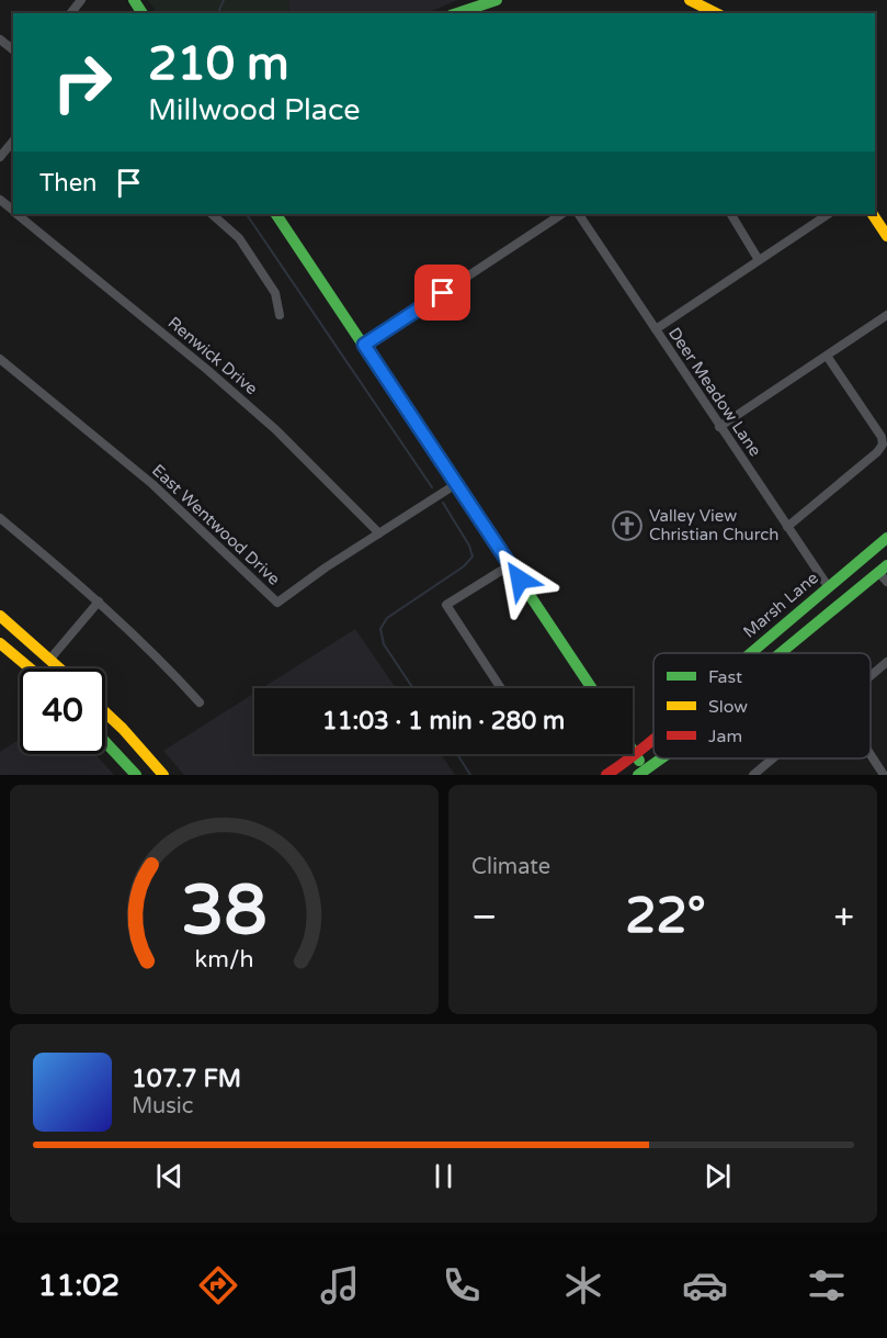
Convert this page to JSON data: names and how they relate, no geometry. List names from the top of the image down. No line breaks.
{"streets":{"main road":["Marsh Lane"],"street":["Renwick Drive","Deer Meadow Lane","East Wentwood Drive"]},"crossings":[["Renwick Drive","East Wentwood Drive"],["Deer Meadow Lane","Marsh Lane"]],"places":{"church":["Valley View Christian Church"]},"legend":["Fast","Slow","Jam"],"page":{"turn":["210 m","Millwood Place"],"then":"Then","limit":"40","trip":"11:03 · 1 min · 280 m","tile":"Climate","heat":["−","22°","+"],"song":["107.7 FM","Music"],"tabs":"11:02","gauge":["38","km/h"]}}
